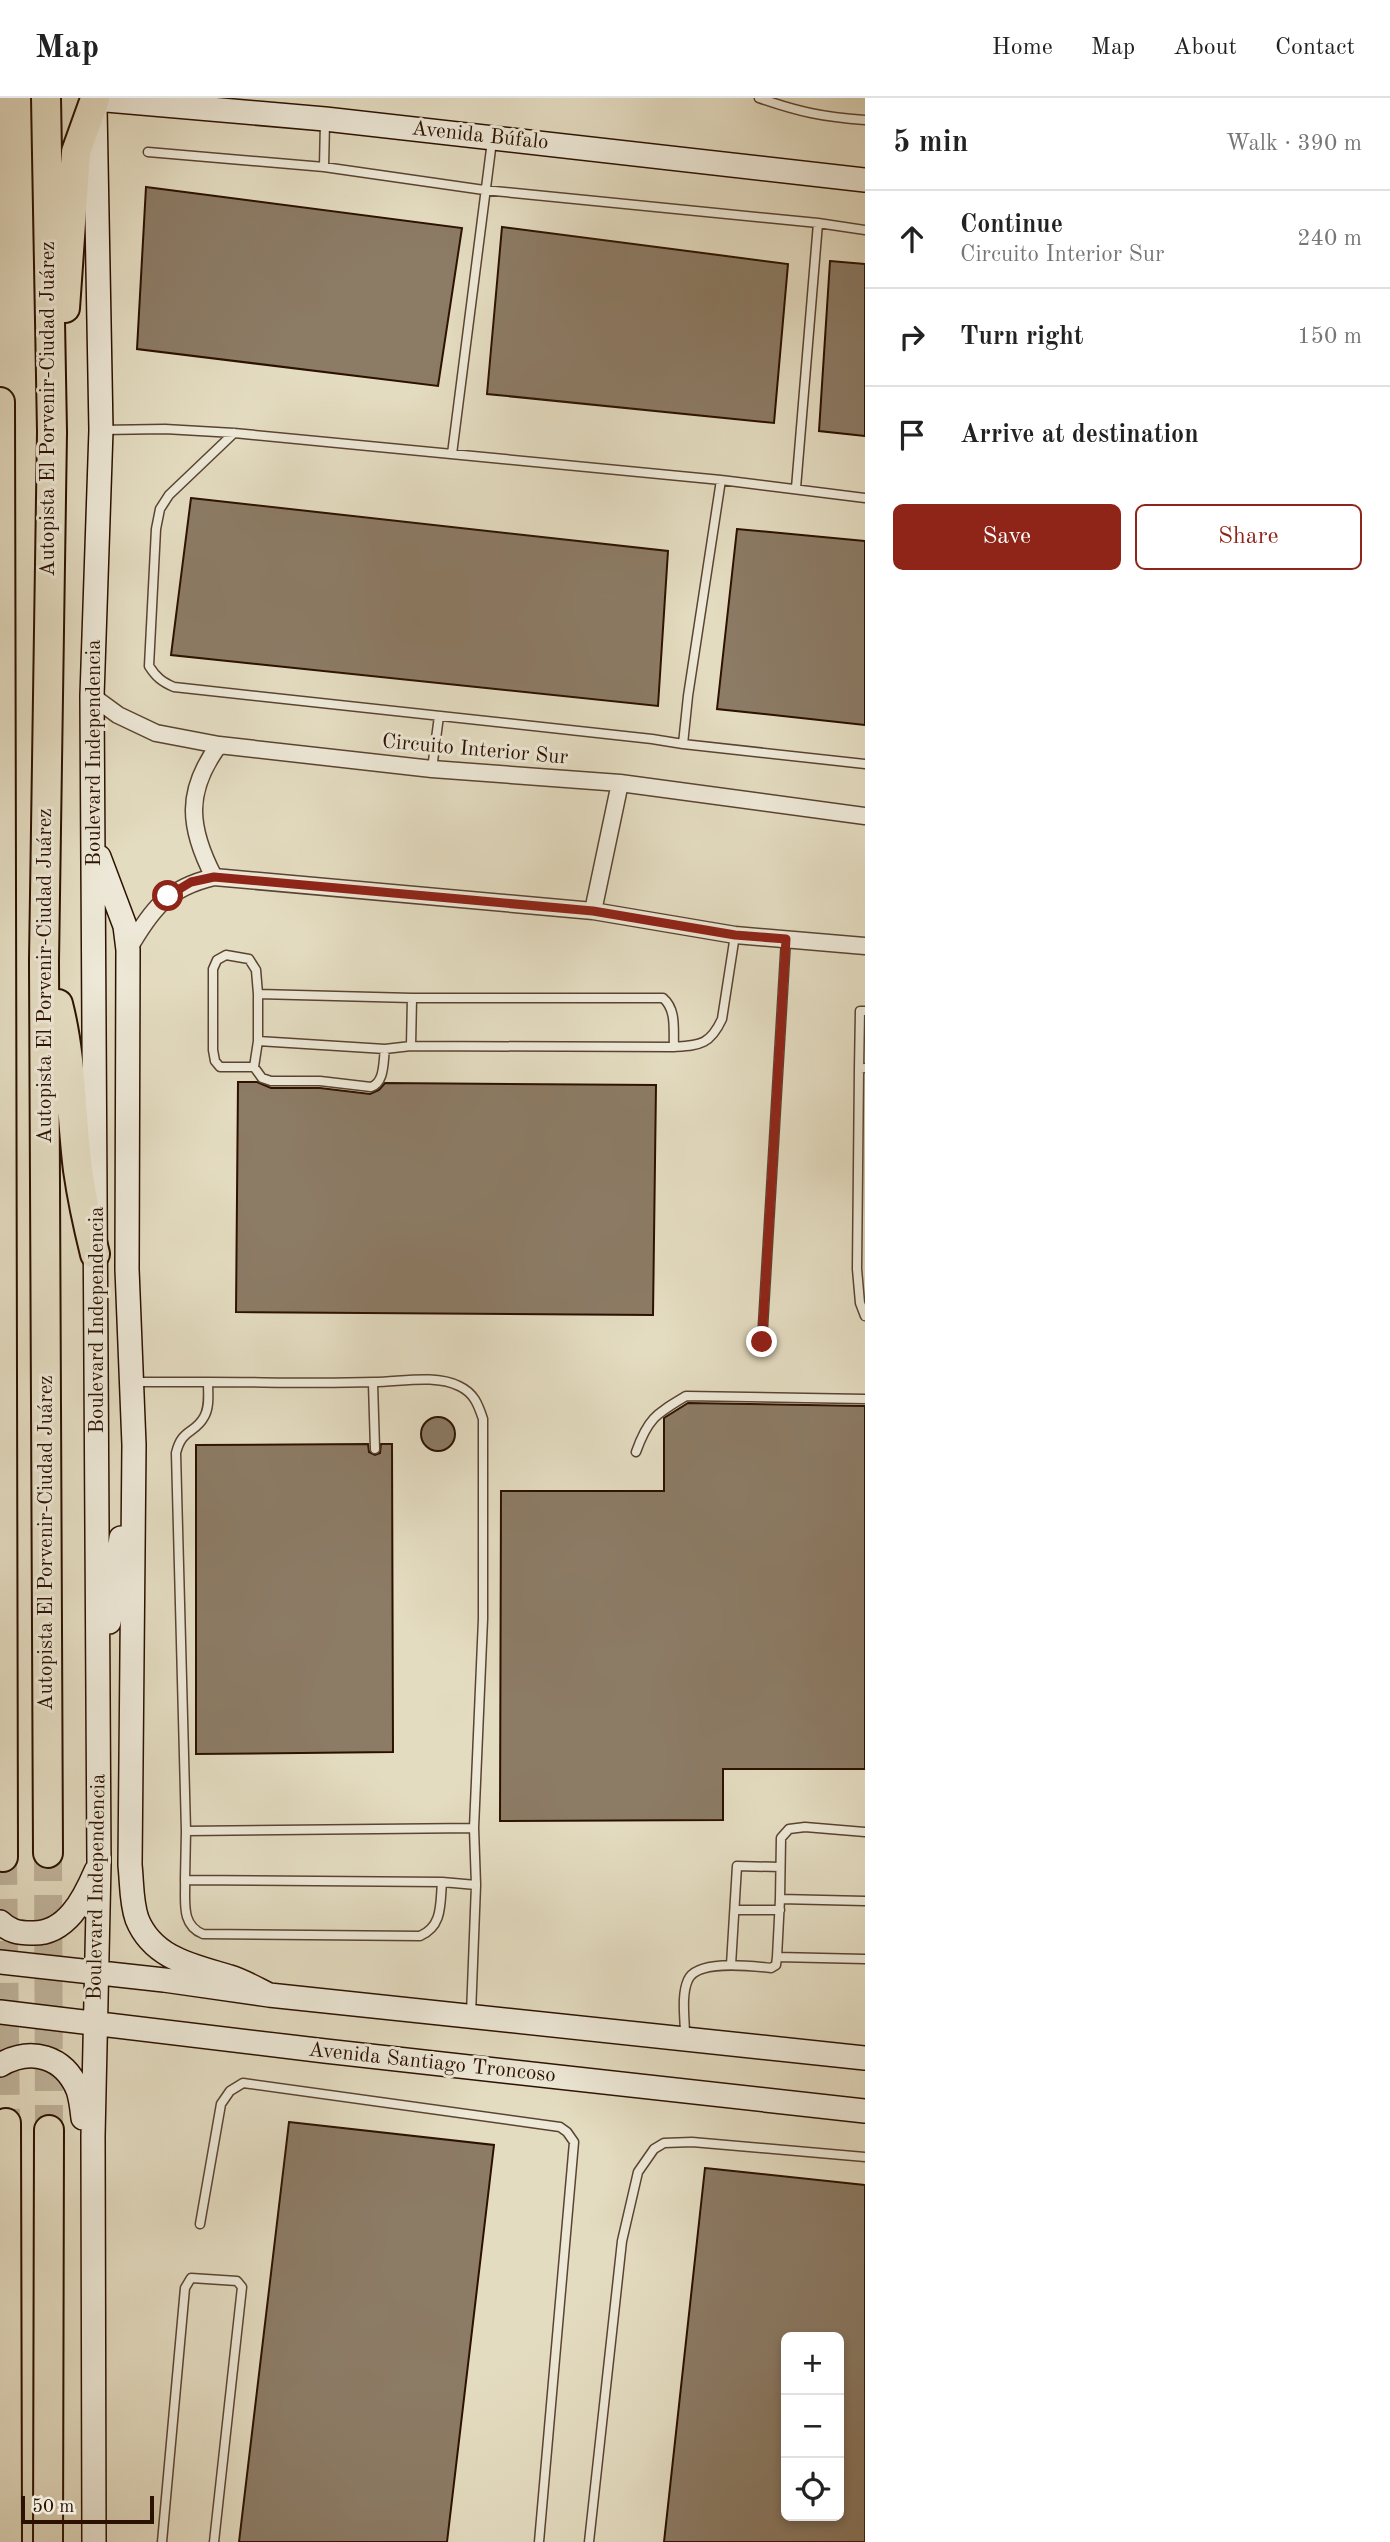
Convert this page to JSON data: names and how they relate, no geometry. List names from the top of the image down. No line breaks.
{"streets":{"highway":["Autopista El Porvenir-Ciudad Juárez"],"main road":["Avenida Búfalo","Boulevard Independencia","Avenida Santiago Troncoso"],"street":["Circuito Interior Sur"]},"crossings":[["Avenida Búfalo","Boulevard Independencia"],["Circuito Interior Sur","Boulevard Independencia"],["Boulevard Independencia","Avenida Santiago Troncoso"]],"scale_bar":"50 m","page":{"header":"Map","nav":["Home","Map","About","Contact"],"heading":["5 min","Walk · 390 m"],"list":[["Continue","Circuito Interior Sur","240 m"],["Turn right","150 m"],"Arrive at destination"],"buttons":["Save","Share"],"map_buttons":["+","−"],"scale":"50 m"}}
